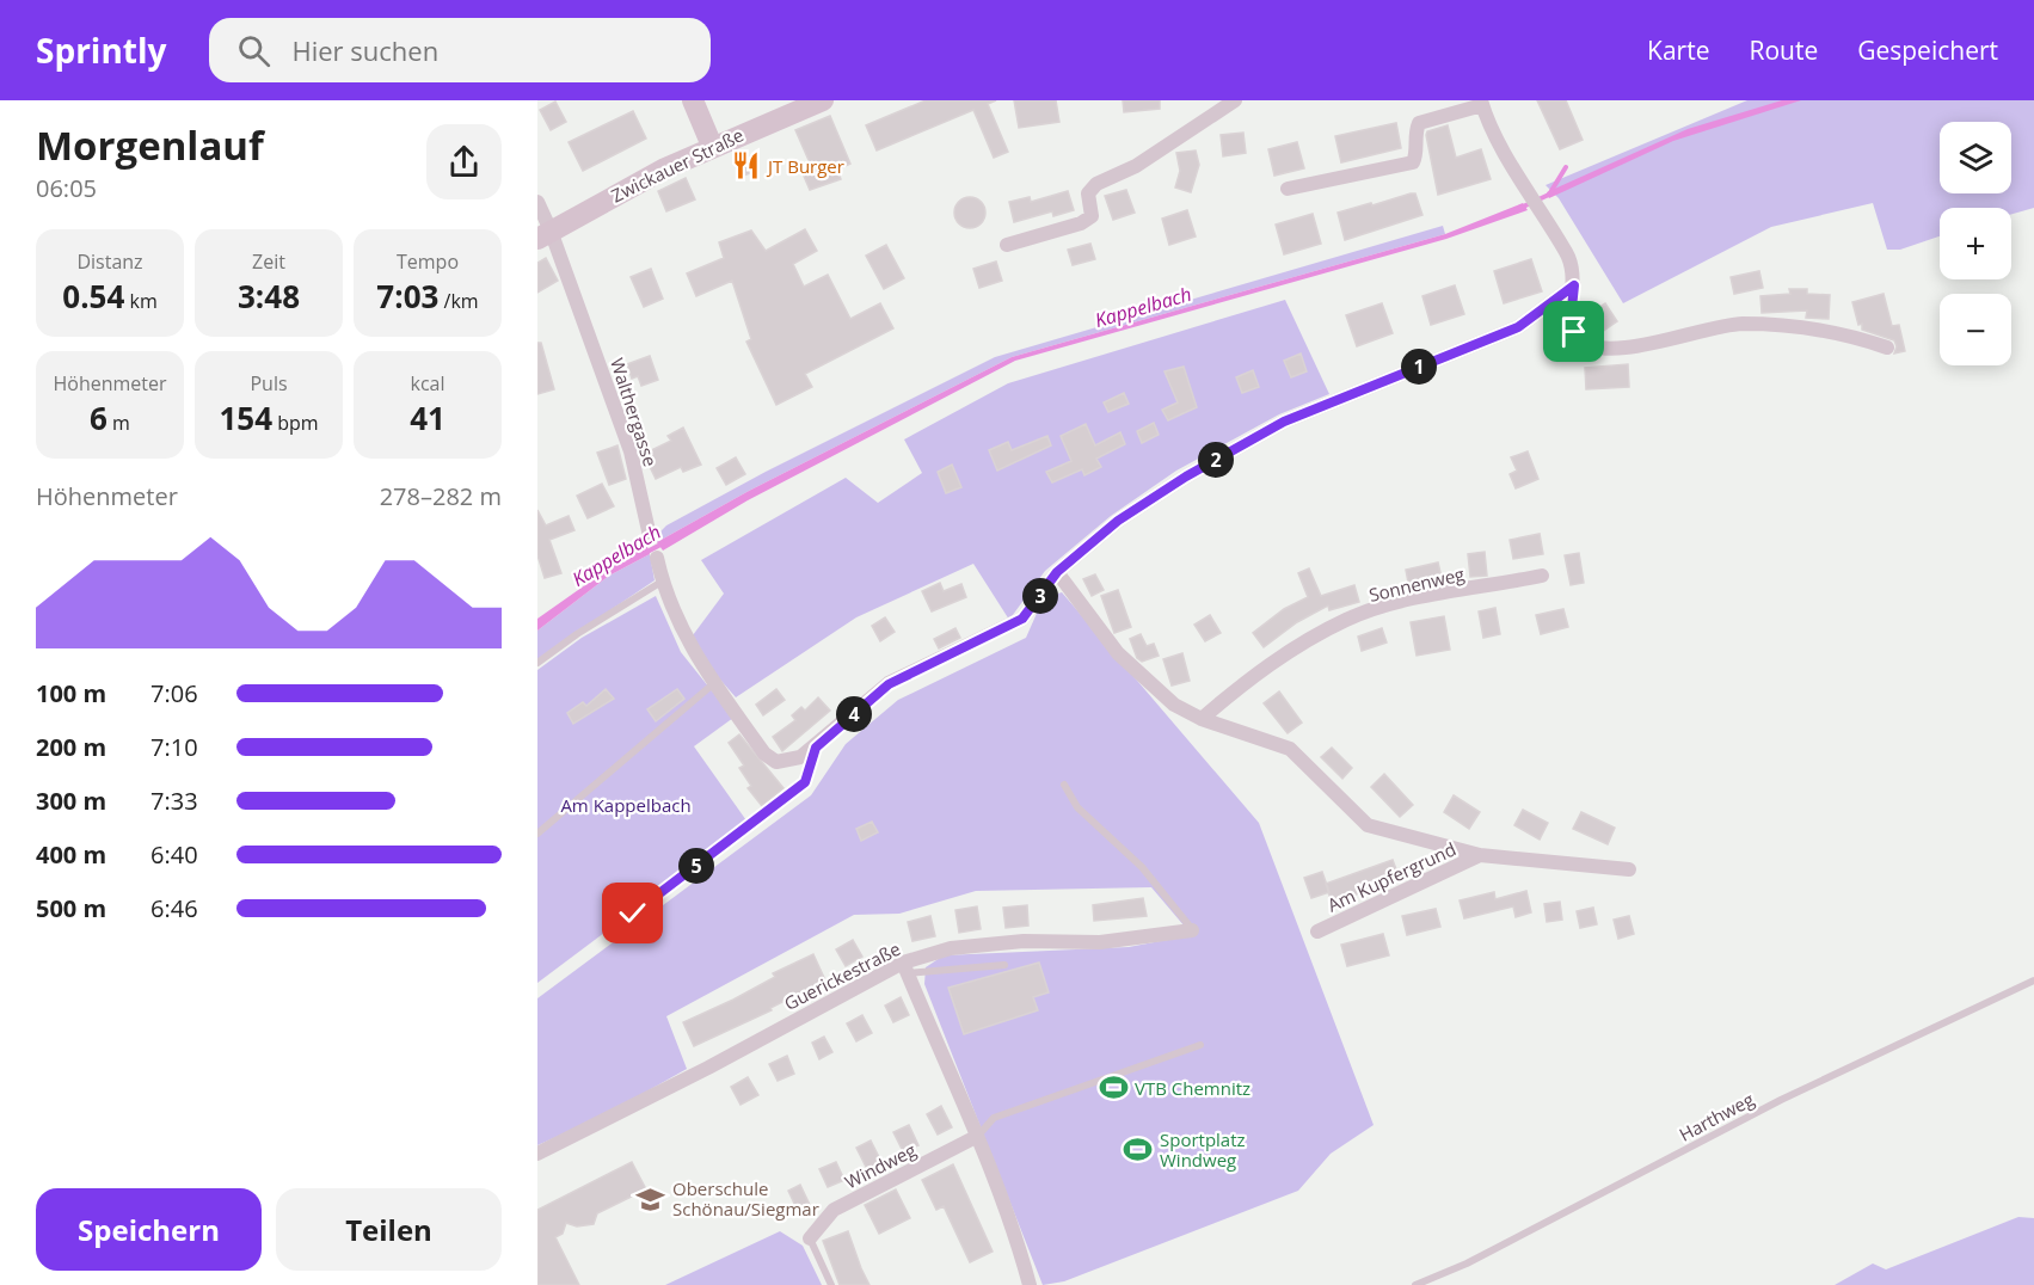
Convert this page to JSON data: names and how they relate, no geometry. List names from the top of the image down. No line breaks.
{"streets":{"main road":["Zwickauer Straße"],"street":["Walthergasse","Sonnenweg","Am Kupfergrund","Guerickestraße","Windweg"],"lane":["Harthweg"]},"crossings":[["Zwickauer Straße","Walthergasse"],["Sonnenweg","Am Kupfergrund"]],"water":["Kappelbach"],"parks":["Am Kappelbach"],"places":{"restaurant":["JT Burger"],"sports":["VTB Chemnitz","Sportplatz Windweg"],"school or university":["Oberschule Schönau/Siegmar"]},"page":{"header":"Sprintly","search":"Hier suchen","nav":["Karte","Route","Gespeichert"],"heading":["Morgenlauf","06:05"],"map_buttons":["+","−"],"stats":[["Distanz","0.54 km"],["Zeit","3:48"],["Tempo","7:03 /km"],["Höhenmeter","6 m"],["Puls","154 bpm"],["kcal","41"]],"pins":["1","2","3","4","5"],"chart":["Höhenmeter","278–282 m"],"list":[{"name":"100 m","note":"7:06"},{"name":"200 m","note":"7:10"},{"name":"300 m","note":"7:33"},{"name":"400 m","note":"6:40"},{"name":"500 m","note":"6:46"}],"buttons":["Speichern","Teilen"]}}
